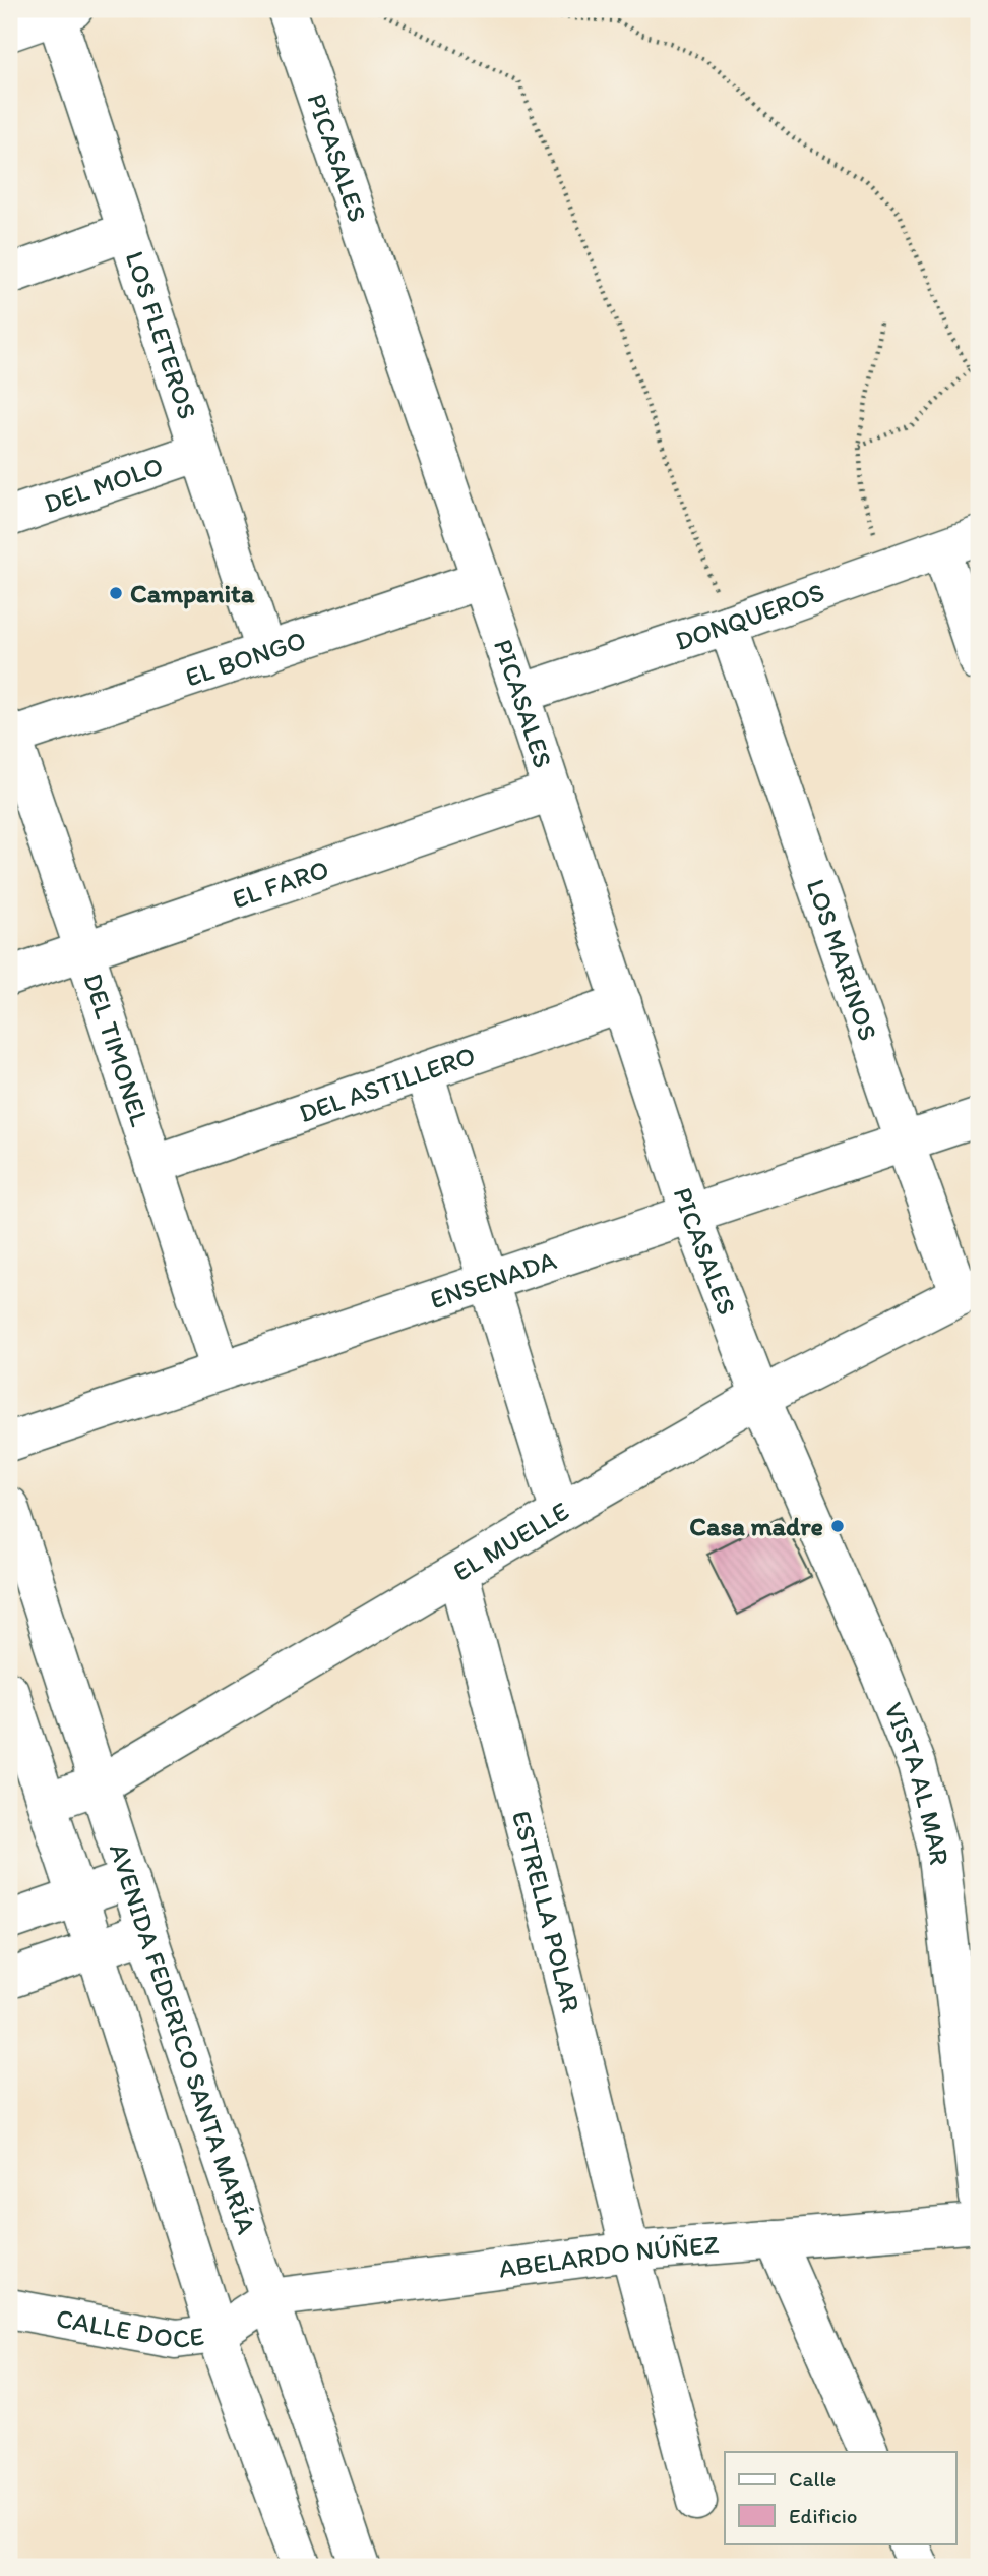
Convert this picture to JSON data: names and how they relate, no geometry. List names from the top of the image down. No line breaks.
{"streets":{"street":["PICASALES","LOS FLETEROS","DEL MOLO","DONQUEROS","EL BONGO","EL FARO","LOS MARINOS","DEL TIMONEL","DEL ASTILLERO","ENSENADA","EL MUELLE","VISTA AL MAR","ESTRELLA POLAR","AVENIDA FEDERICO SANTA MARÍA","ABELARDO NÚÑEZ","CALLE DOCE"]},"crossings":[["PICASALES","DONQUEROS"],["PICASALES","EL BONGO"],["PICASALES","EL FARO"],["PICASALES","DEL ASTILLERO"],["PICASALES","ENSENADA"],["PICASALES","EL MUELLE"],["PICASALES","VISTA AL MAR"],["LOS FLETEROS","DEL MOLO"],["LOS FLETEROS","EL BONGO"],["DONQUEROS","LOS MARINOS"],["EL BONGO","DEL TIMONEL"],["EL FARO","DEL TIMONEL"],["LOS MARINOS","ENSENADA"],["LOS MARINOS","EL MUELLE"],["DEL TIMONEL","DEL ASTILLERO"],["DEL TIMONEL","ENSENADA"],["EL MUELLE","VISTA AL MAR"],["EL MUELLE","ESTRELLA POLAR"],["EL MUELLE","AVENIDA FEDERICO SANTA MARÍA"],["ESTRELLA POLAR","ABELARDO NÚÑEZ"],["AVENIDA FEDERICO SANTA MARÍA","ABELARDO NÚÑEZ"],["AVENIDA FEDERICO SANTA MARÍA","CALLE DOCE"],["ABELARDO NÚÑEZ","CALLE DOCE"]],"places":["Campanita","Casa madre"],"legend":["Calle","Edificio"]}
